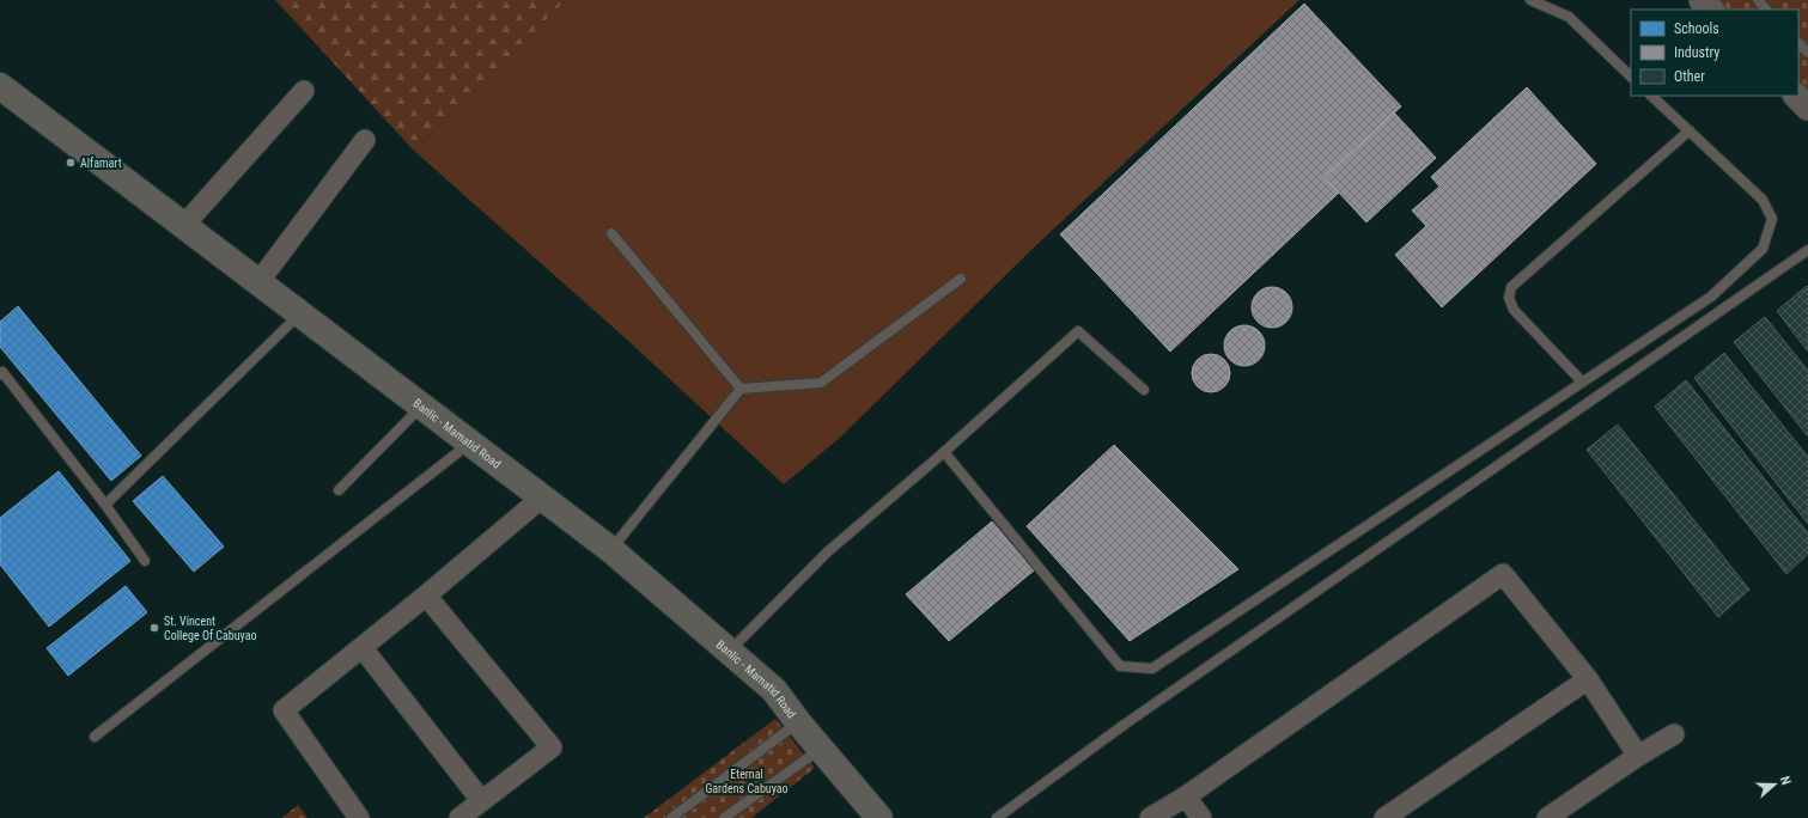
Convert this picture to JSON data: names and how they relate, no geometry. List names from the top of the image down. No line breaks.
{"streets":{"main road":["Banlic - Mamatid Road"]},"parks":["Eternal Gardens Cabuyao"],"places":["Alfamart","St. Vincent College Of Cabuyao"],"legend":["Schools","Industry","Other"],"north":"right"}
